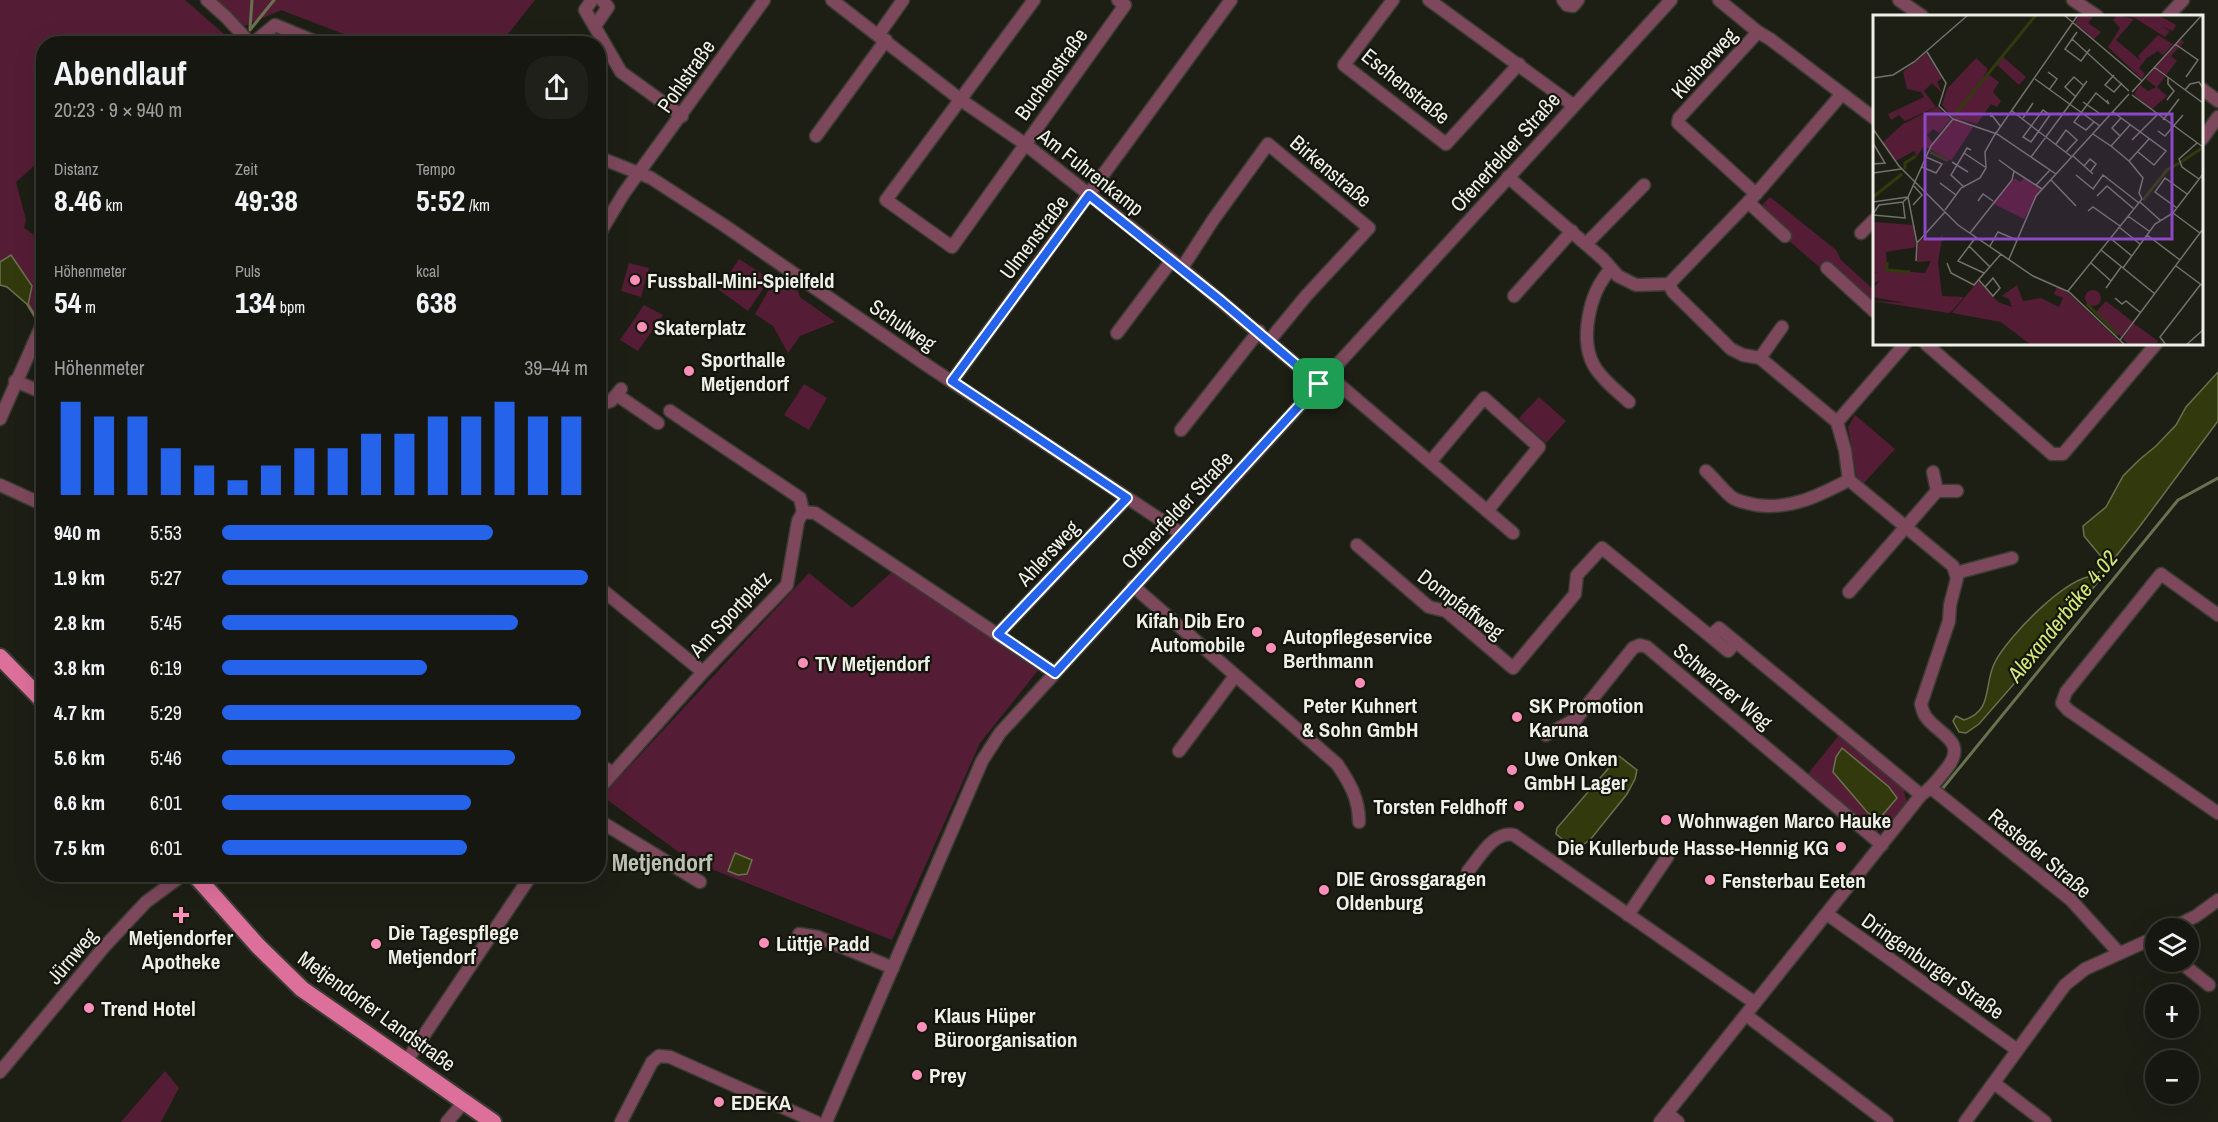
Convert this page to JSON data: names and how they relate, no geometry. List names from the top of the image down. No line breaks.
{"streets":{"main road":["Metjendorfer Landstraße"],"street":["Kleiberweg","Buchenstraße","Pohlstraße","Eschenstraße","Ofenerfelder Straße","Birkenstraße","Am Fuhrenkamp","Ulmenstraße","Schulweg","Ahlersweg","Dompfaffweg","Am Sportplatz","Schwarzer Weg","Rasteder Straße","Jürnweg","Dringenburger Straße"]},"crossings":[["Buchenstraße","Am Fuhrenkamp"],["Pohlstraße","Schulweg"],["Ofenerfelder Straße","Am Fuhrenkamp"],["Ofenerfelder Straße","Schulweg"],["Birkenstraße","Am Fuhrenkamp"],["Am Fuhrenkamp","Ulmenstraße"],["Ulmenstraße","Schulweg"],["Schulweg","Ahlersweg"],["Dompfaffweg","Rasteder Straße"]],"districts":["Metjendorf"],"water":["Alexanderbäke 4.02"],"places":{"other":["Fussball-Mini-Spielfeld","Skaterplatz","Sporthalle Metjendorf","Kifah Dib Ero Automobile","Autopflegeservice Berthmann","TV Metjendorf","Peter Kuhnert & Sohn GmbH","SK Promotion Karuna","Uwe Onken GmbH Lager","Torsten Feldhoff","Wohnwagen Marco Hauke","Die Kullerbude Hasse-Hennig KG","Fensterbau Eeten","DIE Grossgaragen Oldenburg","Lüttje Padd","Die Tagespflege Metjendorf","Trend Hotel","Klaus Hüper Büroorganisation","Prey","EDEKA"],"health":["Metjendorfer Apotheke"]},"page":{"heading":["Abendlauf","20:23 · 9 × 940 m"],"stats":[["Distanz","8.46 km"],["Zeit","49:38"],["Tempo","5:52 /km"],["Höhenmeter","54 m"],["Puls","134 bpm"],["kcal","638"]],"chart":["Höhenmeter","39–44 m"],"list":[{"name":"940 m","note":"5:53"},{"name":"1.9 km","note":"5:27"},{"name":"2.8 km","note":"5:45"},{"name":"3.8 km","note":"6:19"},{"name":"4.7 km","note":"5:29"},{"name":"5.6 km","note":"5:46"},{"name":"6.6 km","note":"6:01"},{"name":"7.5 km","note":"6:01"}],"map_buttons":["+","−"]}}
